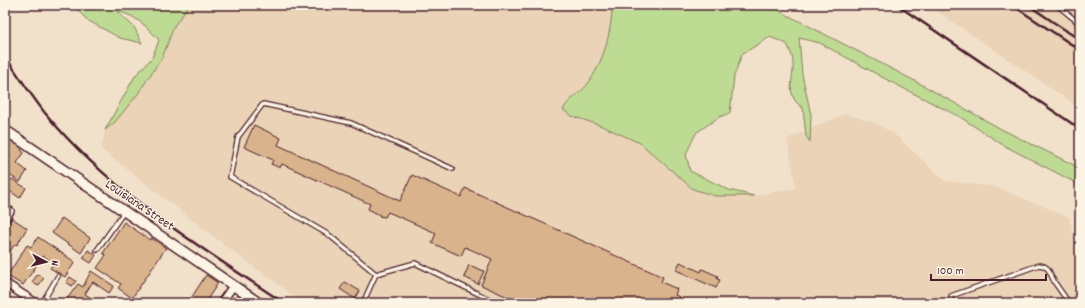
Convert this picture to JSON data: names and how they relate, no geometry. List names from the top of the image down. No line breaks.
{"streets":{"main road":["Louisiana Street"]},"scale_bar":"100 m","north":"right"}
